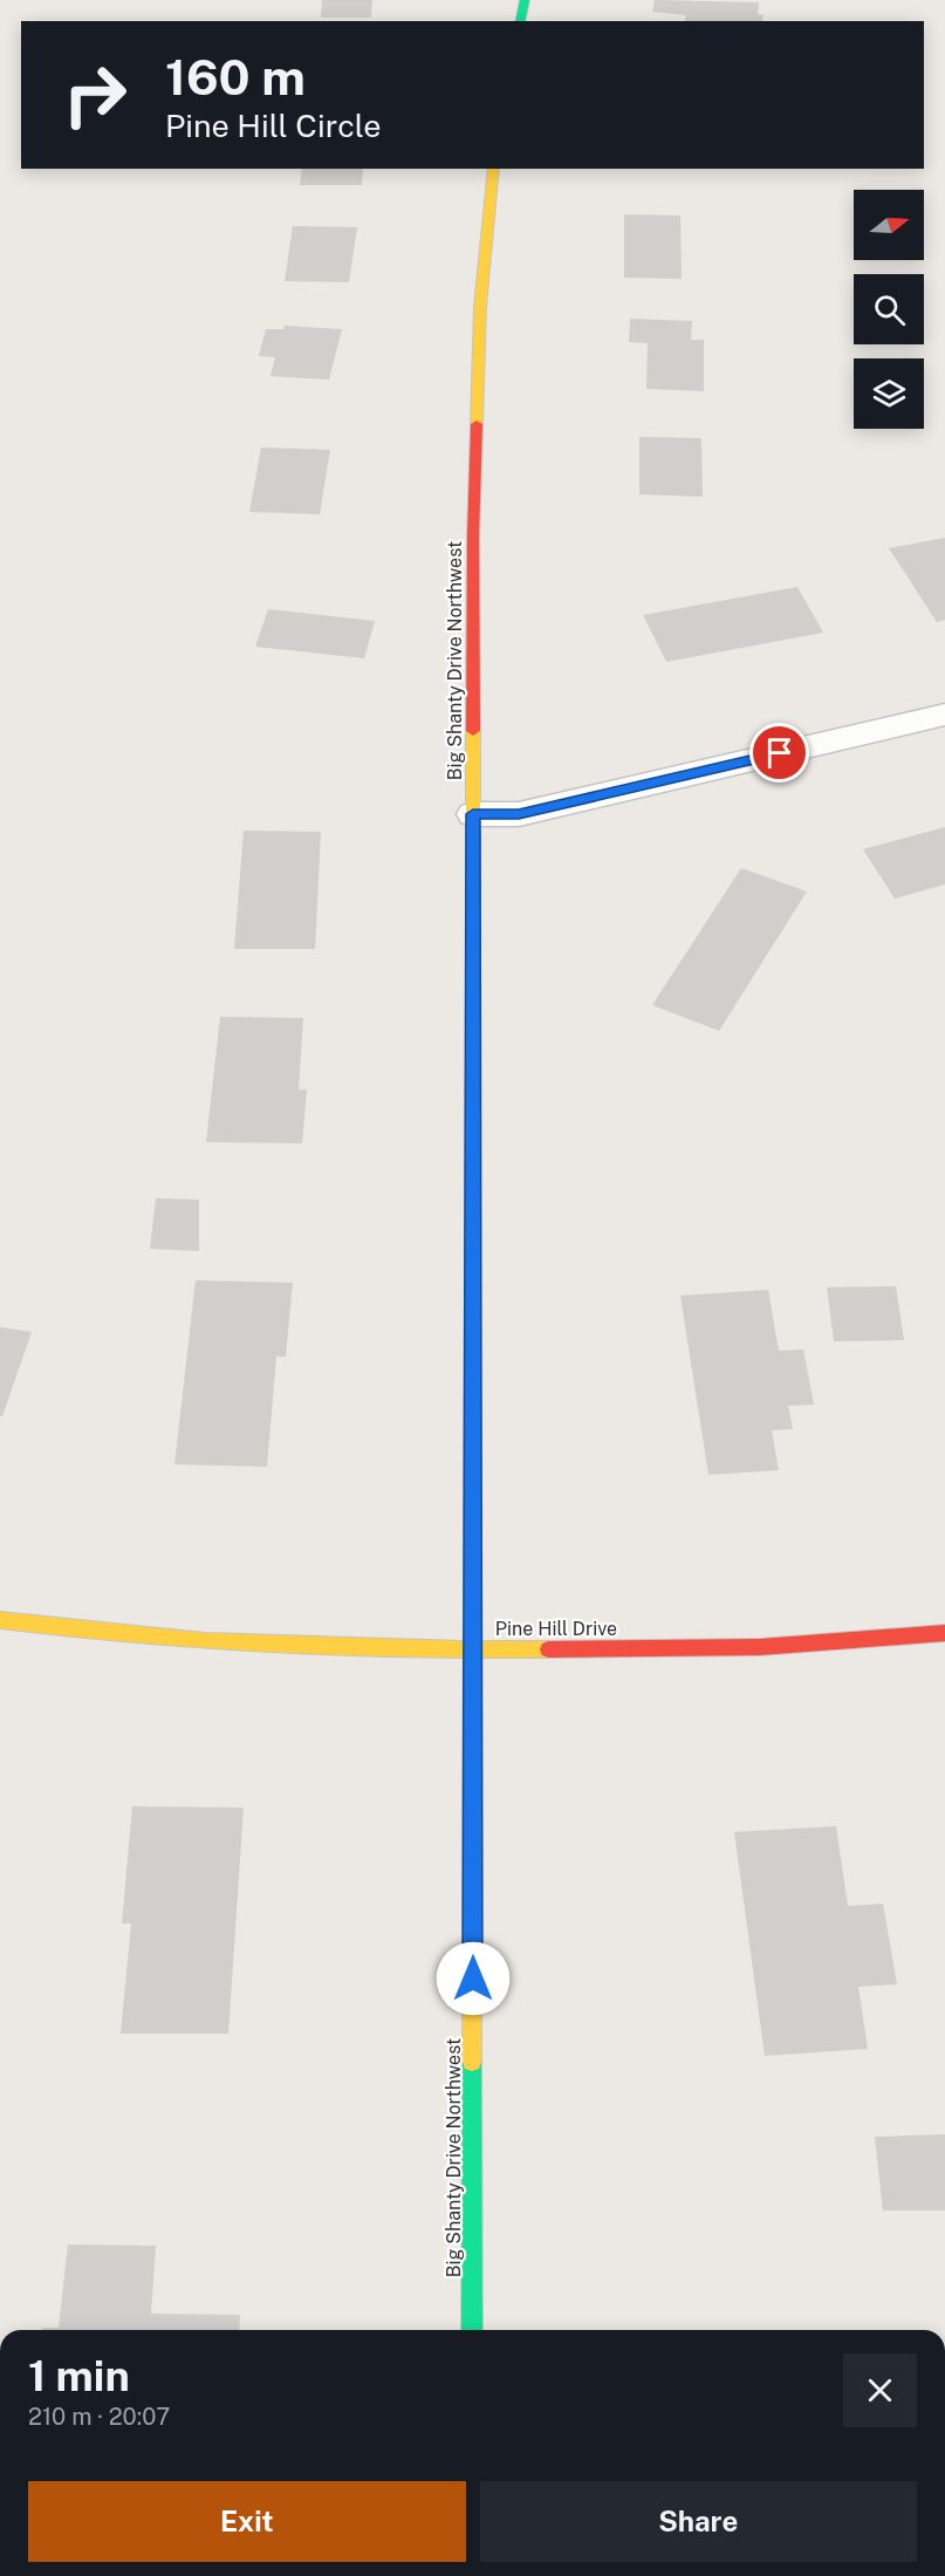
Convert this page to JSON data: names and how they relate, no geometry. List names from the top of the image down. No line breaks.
{"streets":{"street":["Big Shanty Drive Northwest","Pine Hill Drive"]},"crossings":[["Big Shanty Drive Northwest","Pine Hill Drive"]],"north":"right","page":{"turn":["160 m","Pine Hill Circle"],"heading":["1 min","210 m · 20:07"],"buttons":["Exit","Share"]}}
